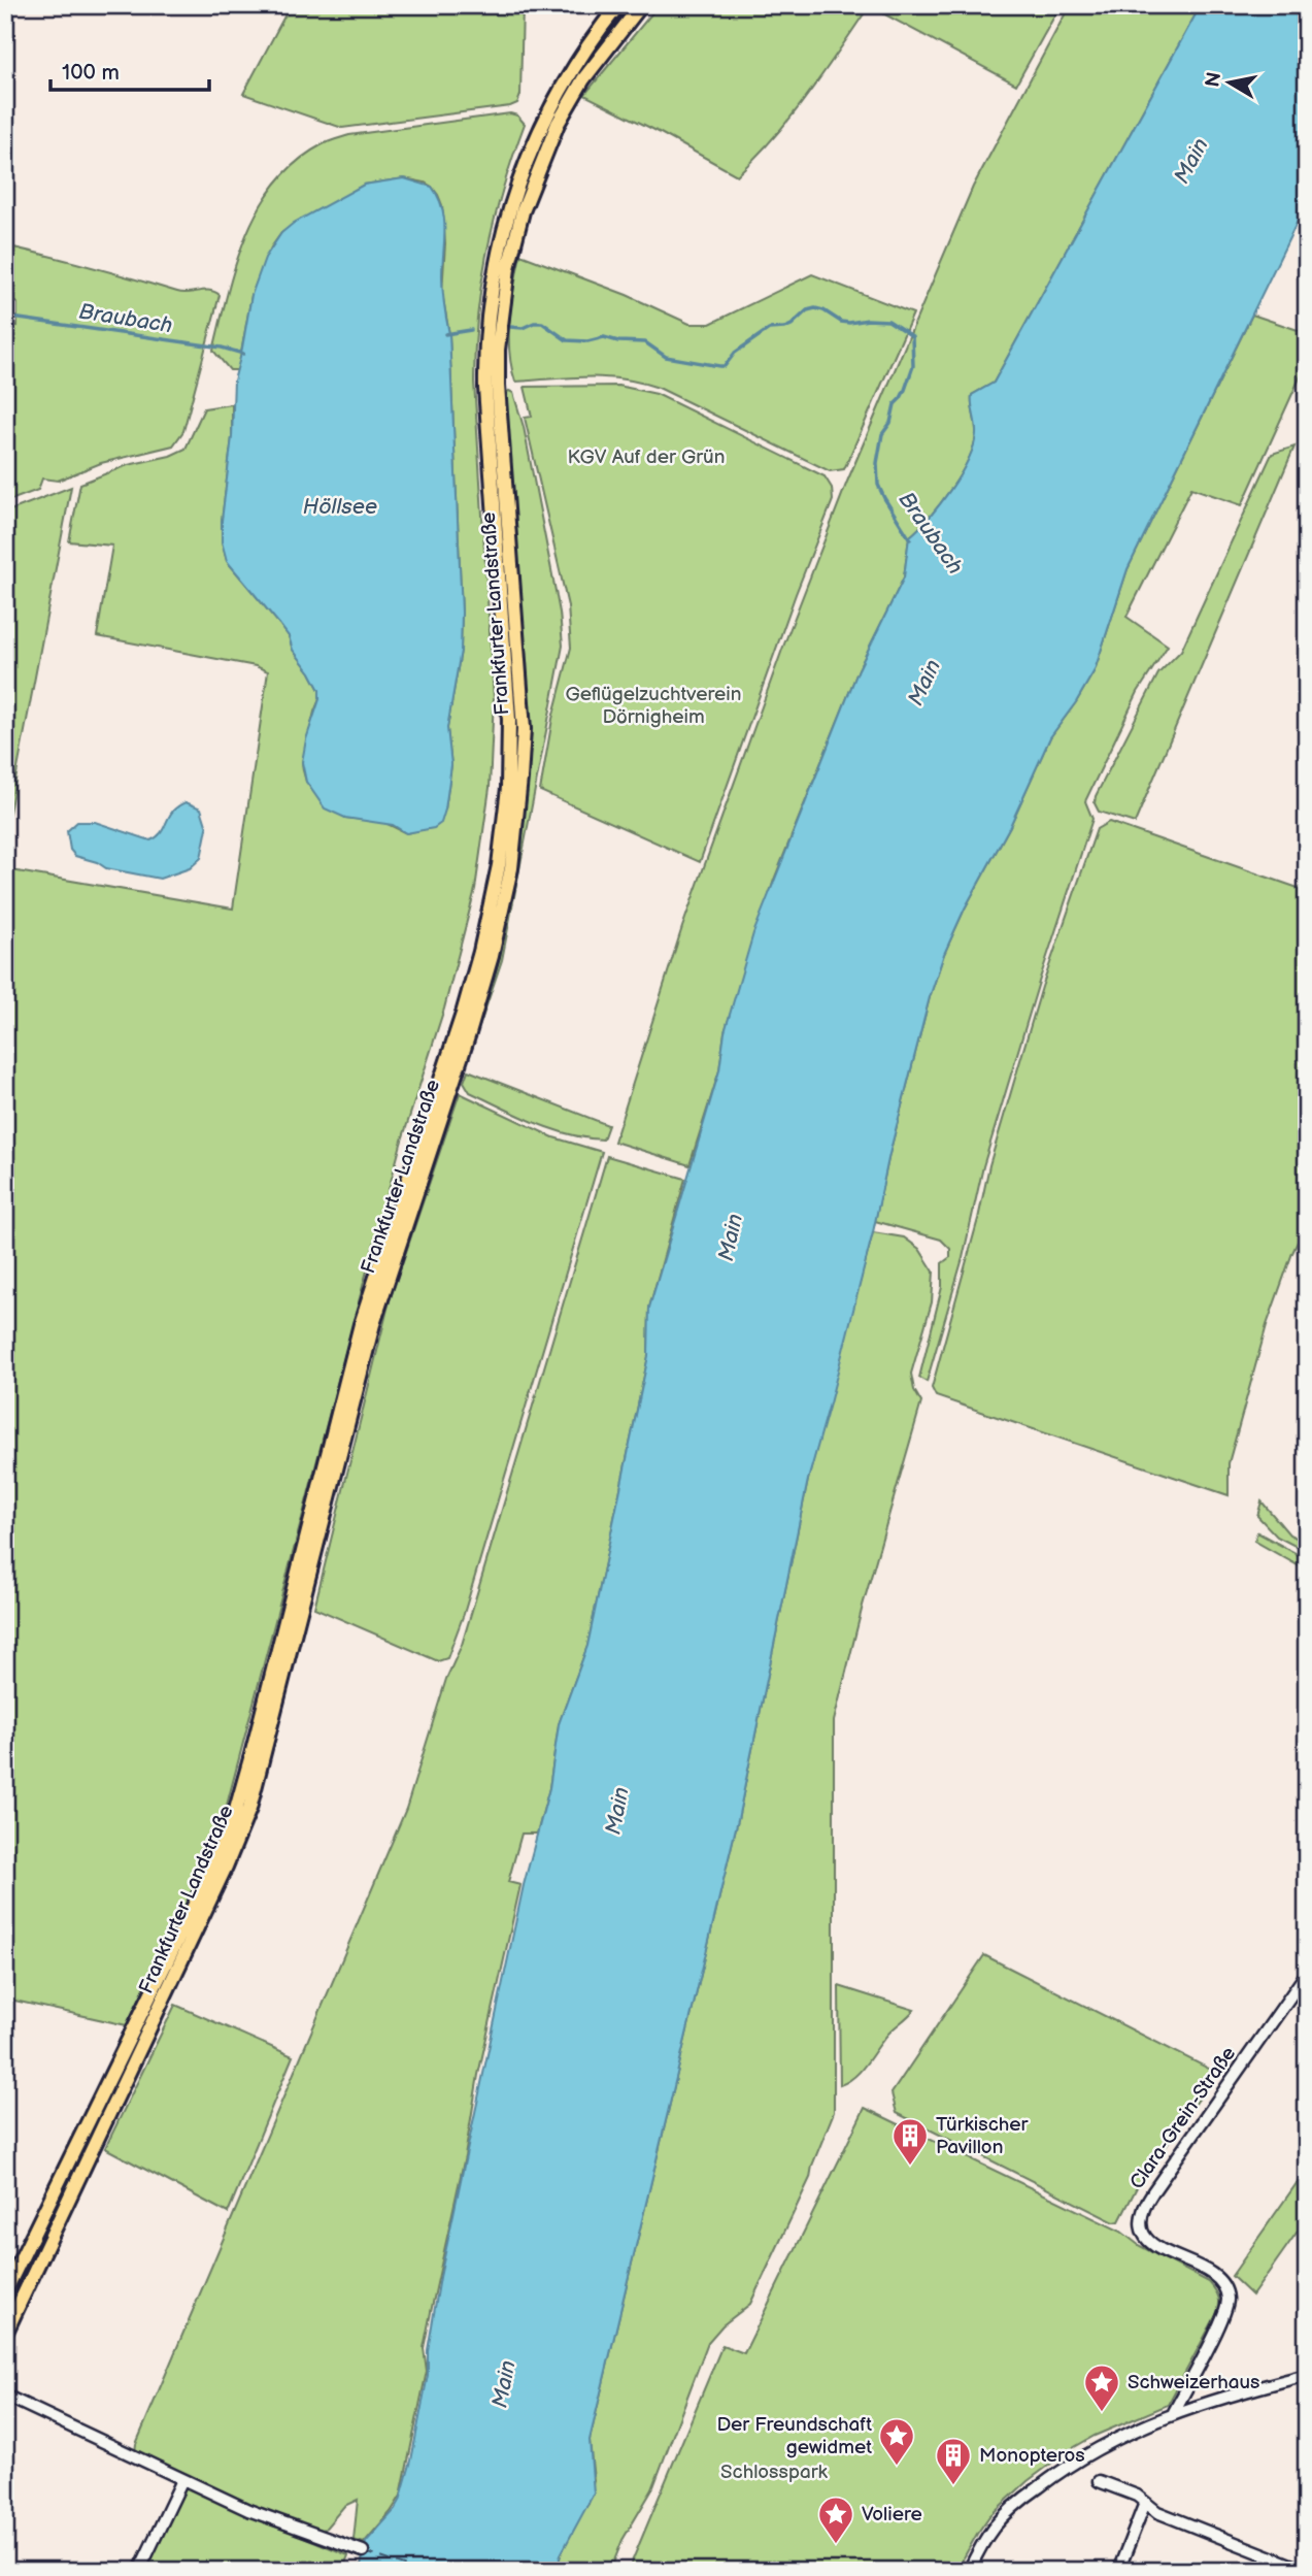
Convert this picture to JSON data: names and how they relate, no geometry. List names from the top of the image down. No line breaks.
{"streets":{"main road":["Frankfurter Landstraße"],"street":["Clara-Grein-Straße"]},"water":["Main","Braubach","Höllsee"],"parks":["KGV Auf der Grün","Geflügelzuchtverein Dörnigheim","Schlosspark"],"places":{"building":["Türkischer Pavillon","Monopteros"],"place":["Schweizerhaus","Der Freundschaft gewidmet","Voliere"]},"scale_bar":"100 m","north":"left"}
